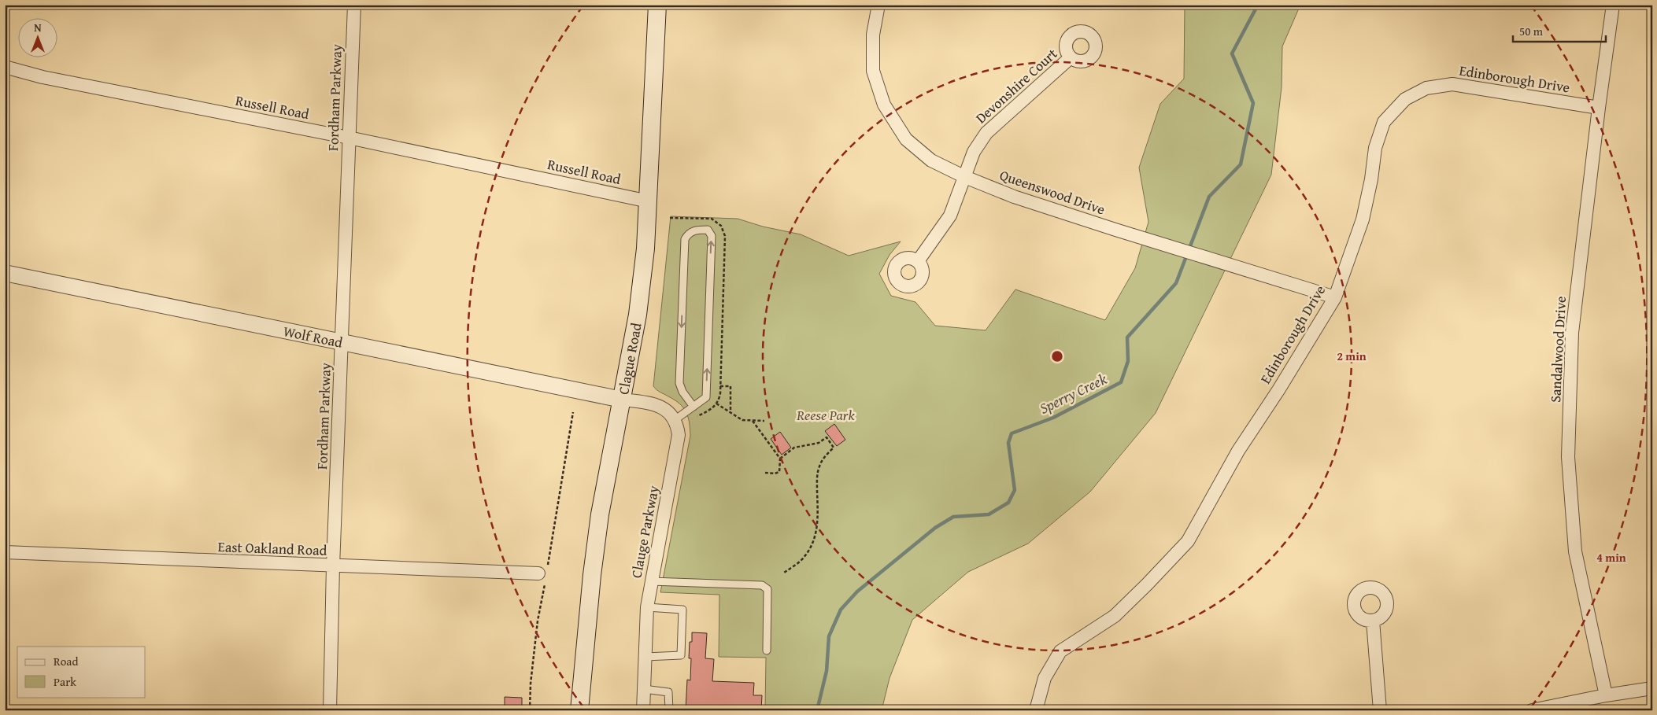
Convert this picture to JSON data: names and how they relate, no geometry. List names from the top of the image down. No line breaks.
{"streets":{"main road":["Clague Road"],"street":["Edinborough Drive","Devonshire Court","Fordham Parkway","Russell Road","Queenswood Drive","Wolf Road","Sandalwood Drive","Clauge Parkway","East Oakland Road"]},"crossings":[["Edinborough Drive","Queenswood Drive"],["Edinborough Drive","Sandalwood Drive"],["Devonshire Court","Queenswood Drive"],["Fordham Parkway","Russell Road"],["Fordham Parkway","Wolf Road"],["Fordham Parkway","East Oakland Road"],["Russell Road","Clague Road"],["Wolf Road","Clague Road"]],"water":["Sperry Creek"],"parks":["Reese Park"],"legend":["Road","Park"],"scale_bar":"50 m","north":"top","rings":["2 min","4 min"]}
